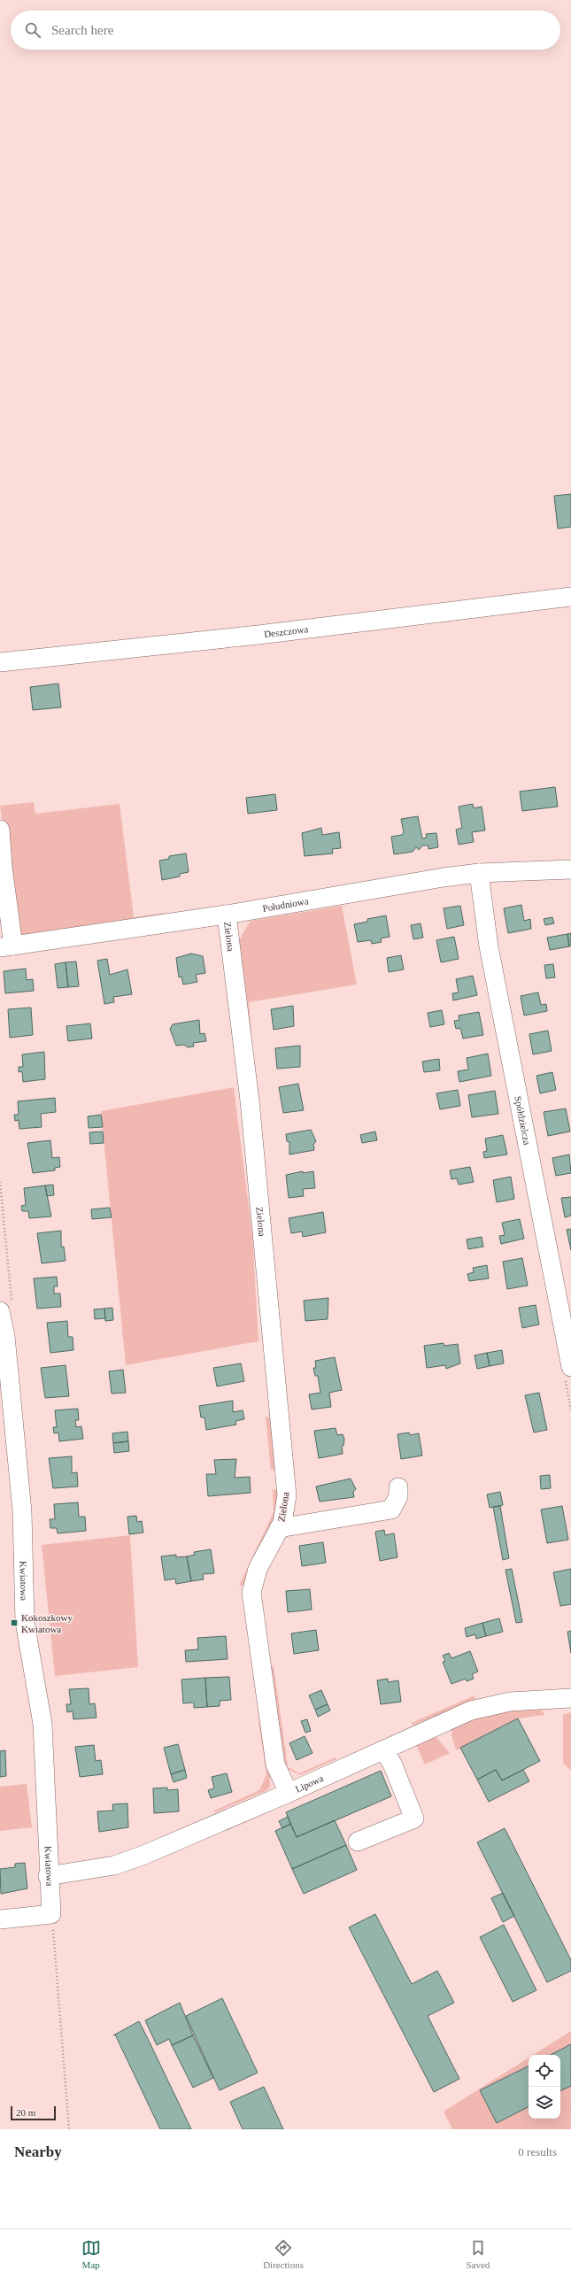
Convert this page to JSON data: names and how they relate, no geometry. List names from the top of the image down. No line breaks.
{"streets":{"street":["Deszczowa","Południowa","Zielona","Spółdzielcza","Kwiatowa","Lipowa"]},"crossings":[["Południowa","Zielona"],["Południowa","Spółdzielcza"],["Zielona","Lipowa"],["Kwiatowa","Lipowa"]],"places":{"transit":["Kokoszkowy Kwiatowa"]},"scale_bar":"20 m","page":{"search":"Search here","scale":"20 m","heading":["Nearby","0 results"],"nav":["Map","Directions","Saved"]}}
